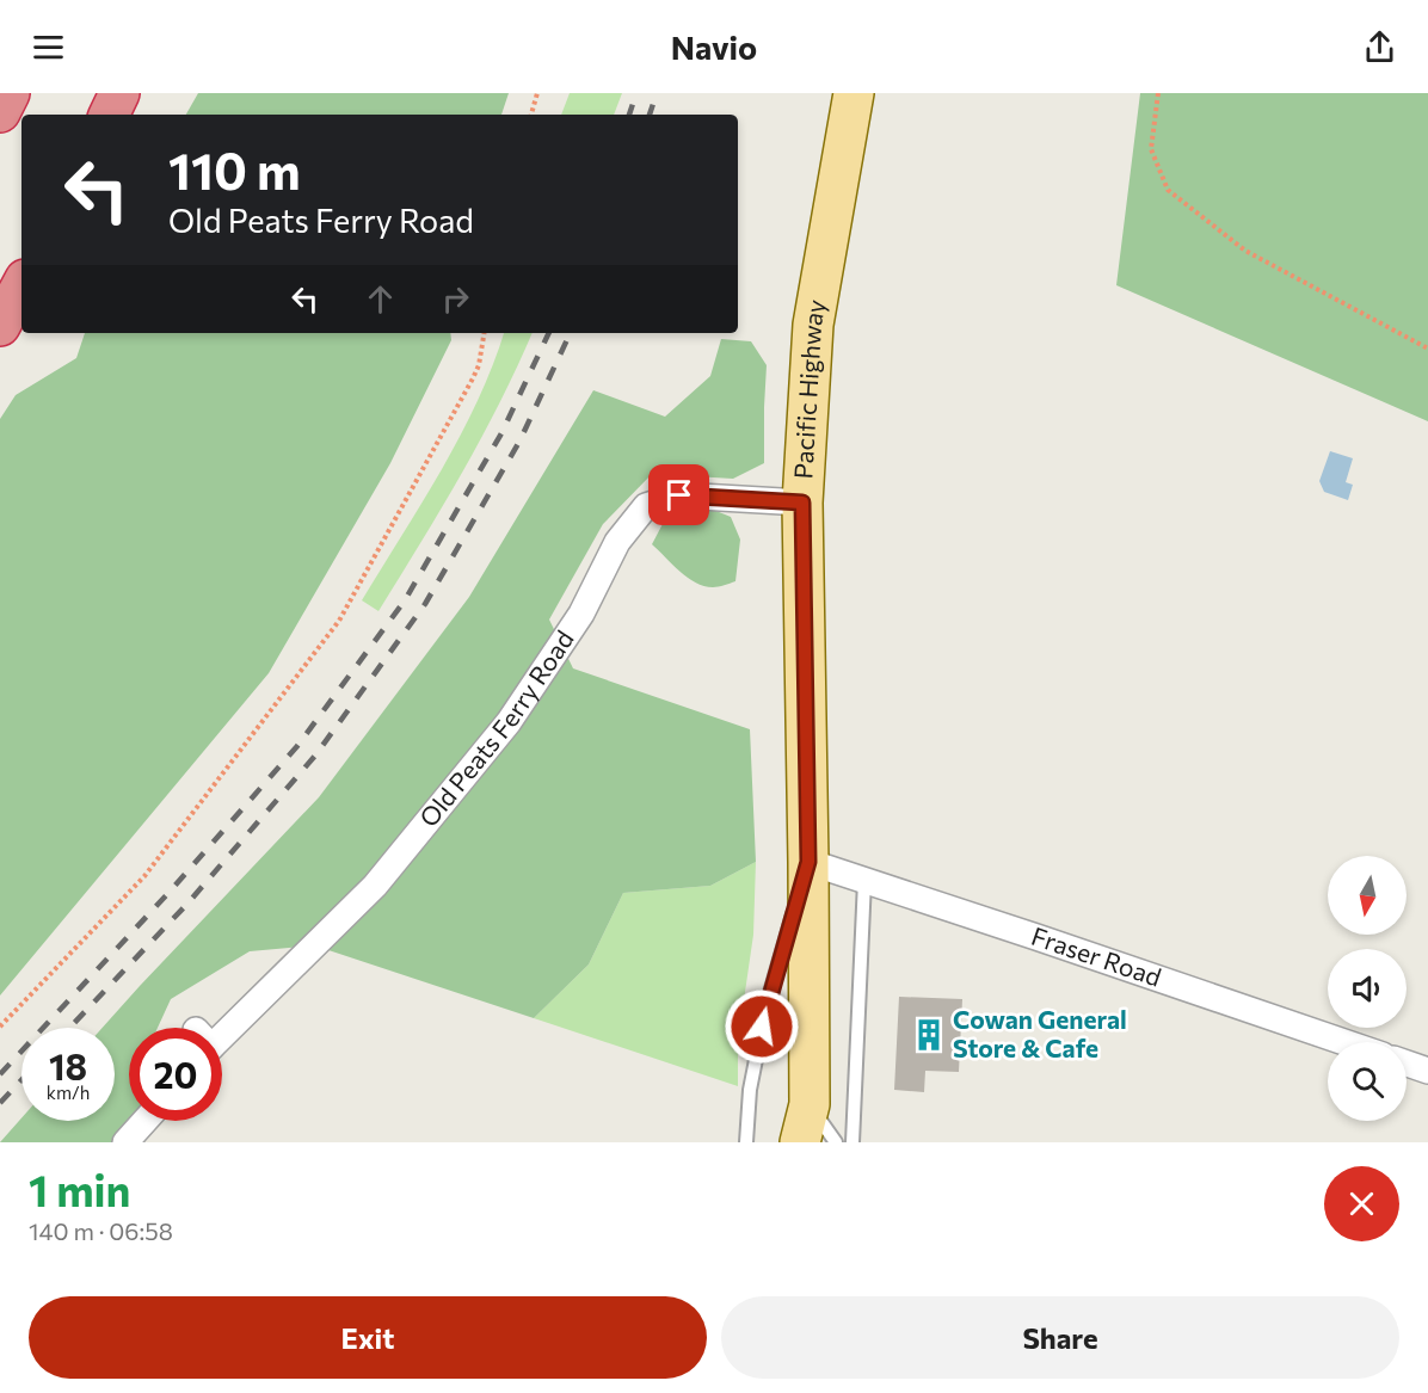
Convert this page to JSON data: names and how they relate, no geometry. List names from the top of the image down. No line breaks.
{"streets":{"main road":["Pacific Highway"],"street":["Old Peats Ferry Road","Fraser Road"]},"crossings":[["Pacific Highway","Old Peats Ferry Road"],["Pacific Highway","Fraser Road"]],"places":{"building":["Cowan General Store & Cafe"]},"north":"bottom","page":{"header":"Navio","turn":["110 m","Old Peats Ferry Road"],"speed":"18 km/h","limit":"20","heading":["1 min","140 m · 06:58"],"buttons":["Exit","Share"]}}
